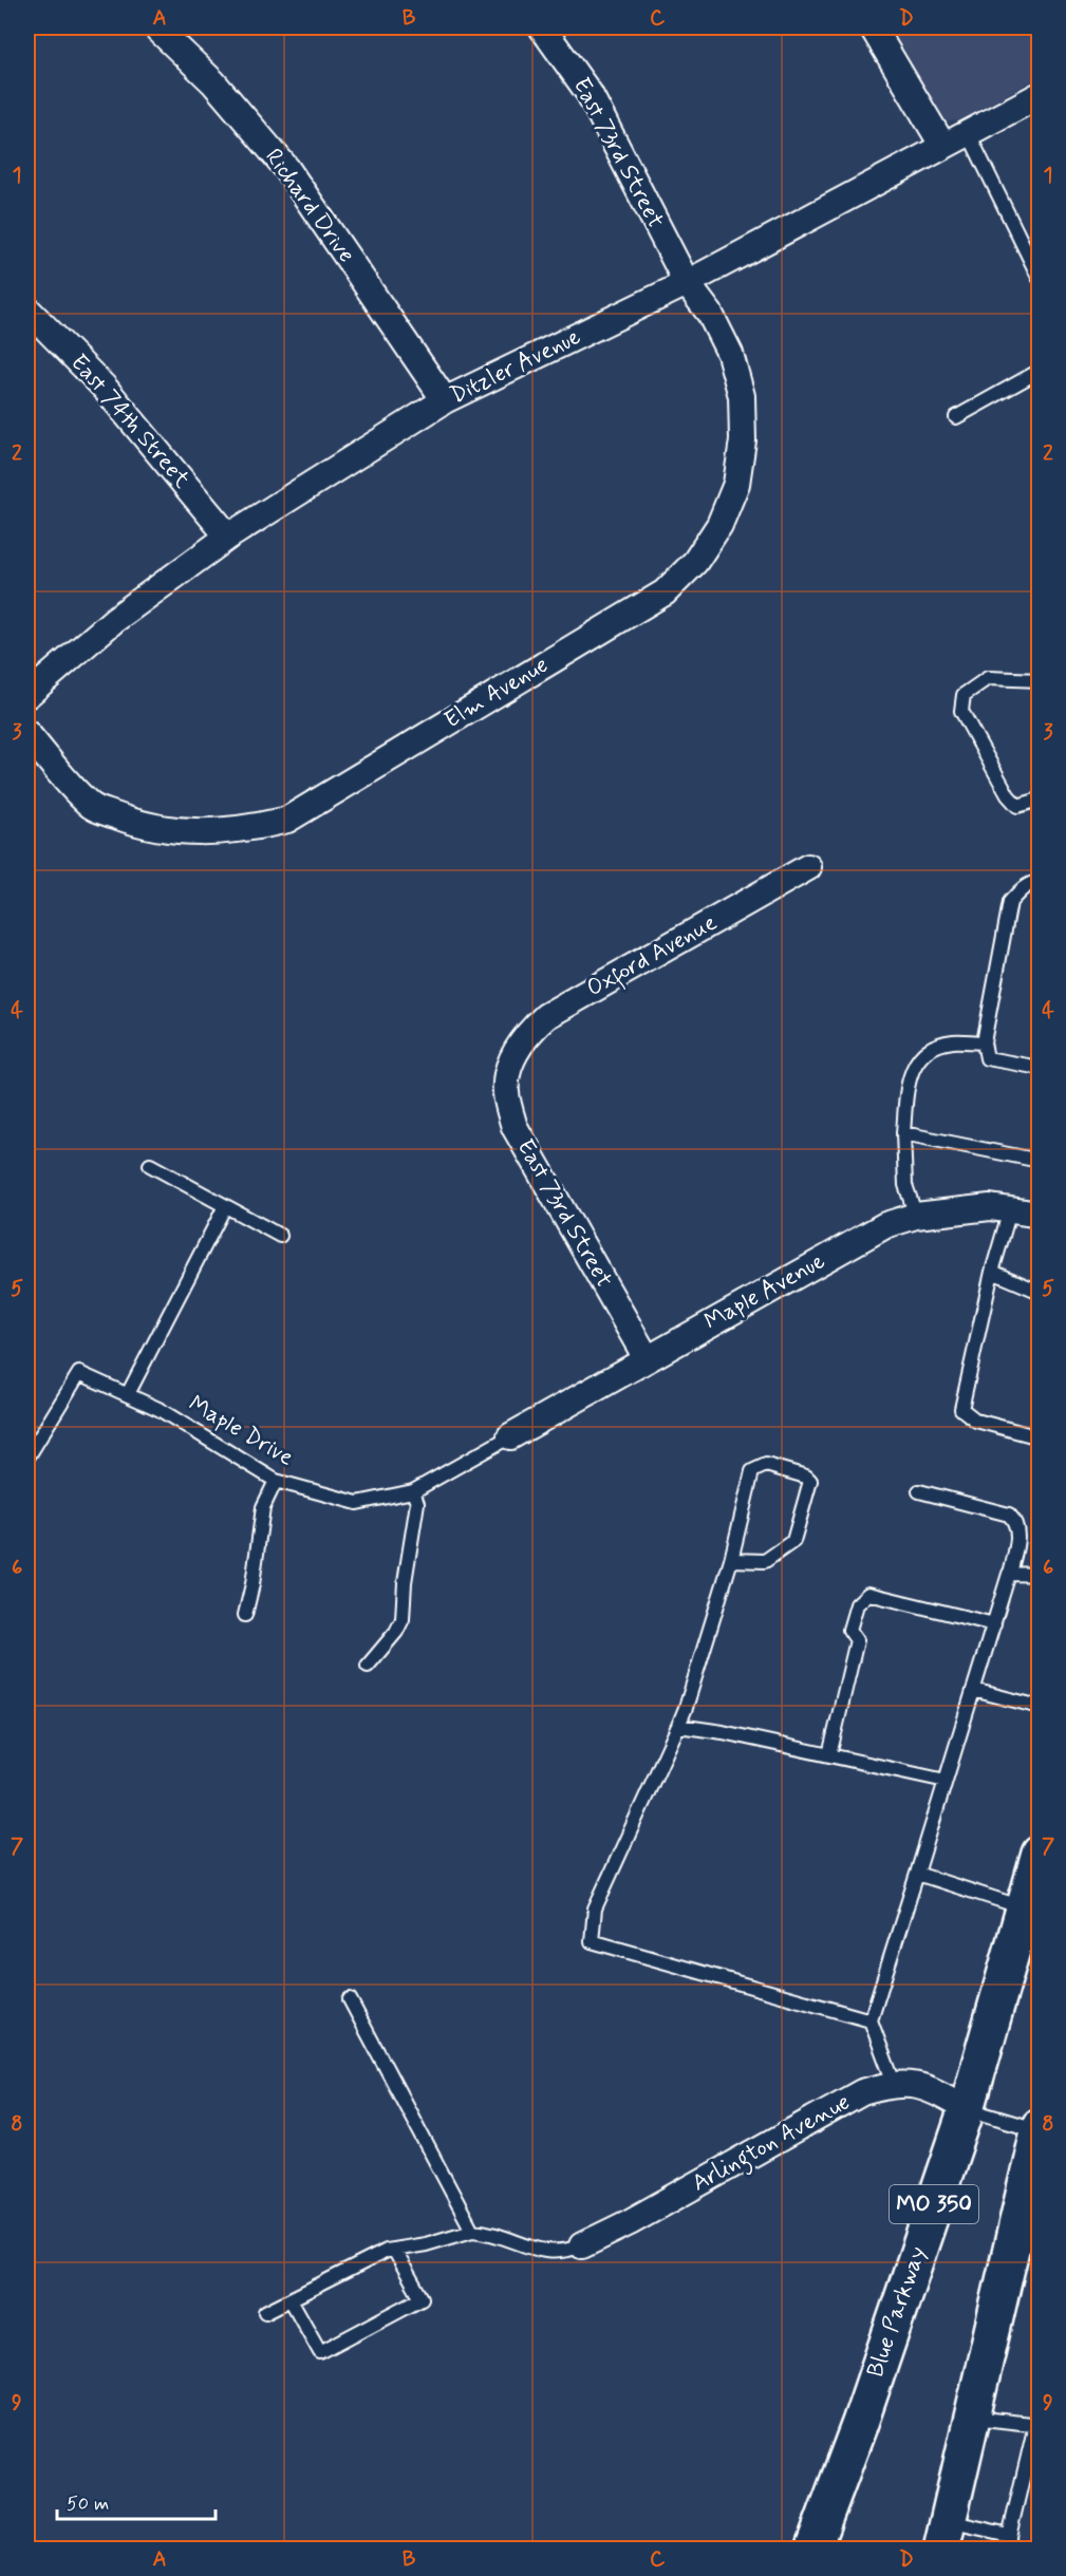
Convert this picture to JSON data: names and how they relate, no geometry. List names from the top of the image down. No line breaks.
{"streets":{"highway":["MO 350","Blue Parkway"],"street":["East 73rd Street","Richard Drive","Ditzler Avenue","East 74th Street","Elm Avenue","Oxford Avenue","Maple Avenue","Arlington Avenue"],"lane":["Maple Drive"]},"crossings":[["East 73rd Street","Ditzler Avenue"],["East 73rd Street","Elm Avenue"],["East 73rd Street","Oxford Avenue"],["East 73rd Street","Maple Avenue"],["Richard Drive","Ditzler Avenue"],["Ditzler Avenue","East 74th Street"],["Ditzler Avenue","Elm Avenue"],["Maple Avenue","Maple Drive"],["Arlington Avenue","Blue Parkway"]],"scale_bar":"50 m","grid":{"columns":["A","B","C","D"],"rows":["1","2","3","4","5","6","7","8","9"]}}
